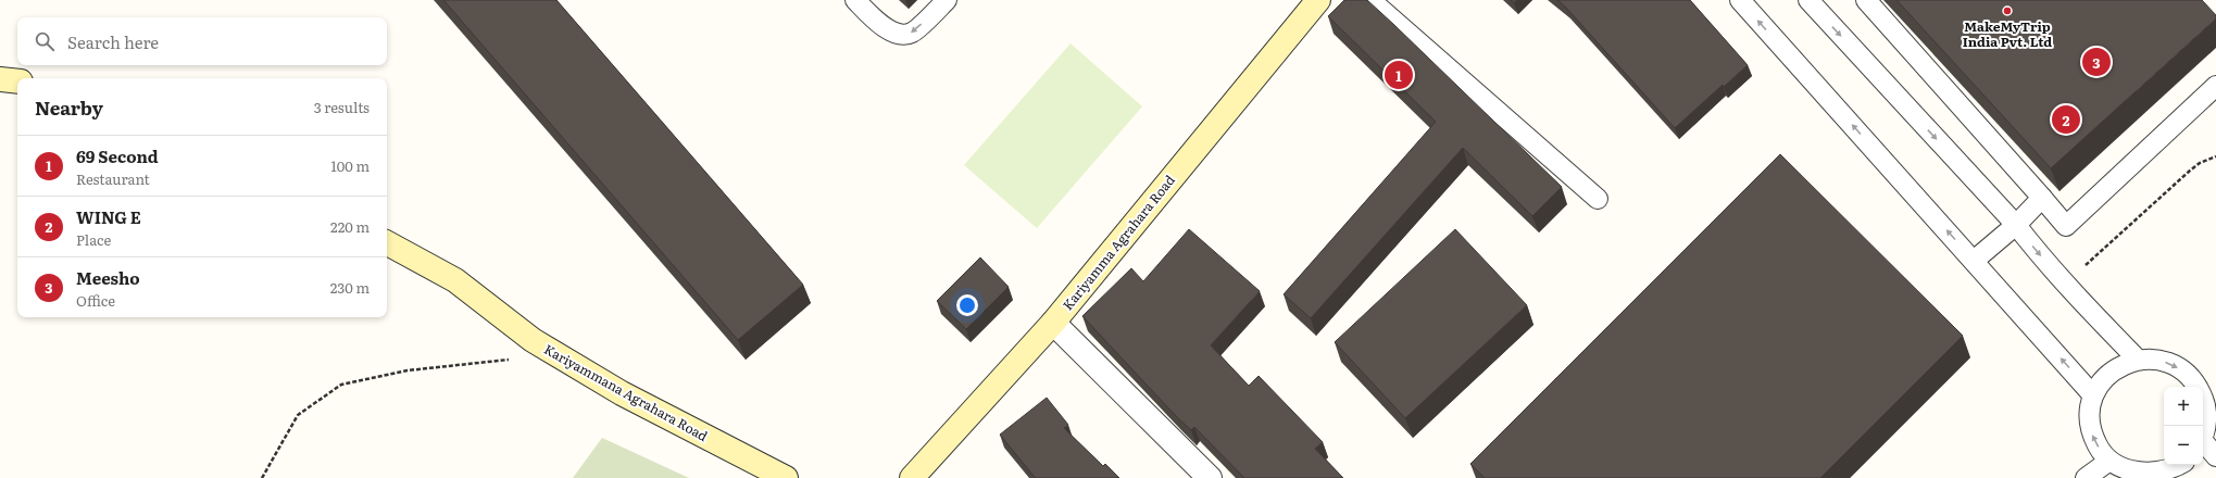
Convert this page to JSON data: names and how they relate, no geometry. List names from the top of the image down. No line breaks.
{"streets":{"street":["Kariyamma Agrahara Road","Kariyammana Agrahara Road"]},"places":["MakeMyTrip India Pvt. Ltd"],"page":{"search":"Search here","pins":["3","1","2"],"heading":["Nearby","3 results"],"list":[{"mark":"1","name":"69 Second","note":"Restaurant","value":"100 m"},{"mark":"2","name":"WING E","note":"Place","value":"220 m"},{"mark":"3","name":"Meesho","note":"Office","value":"230 m"}],"map_buttons":["+","−"]}}
